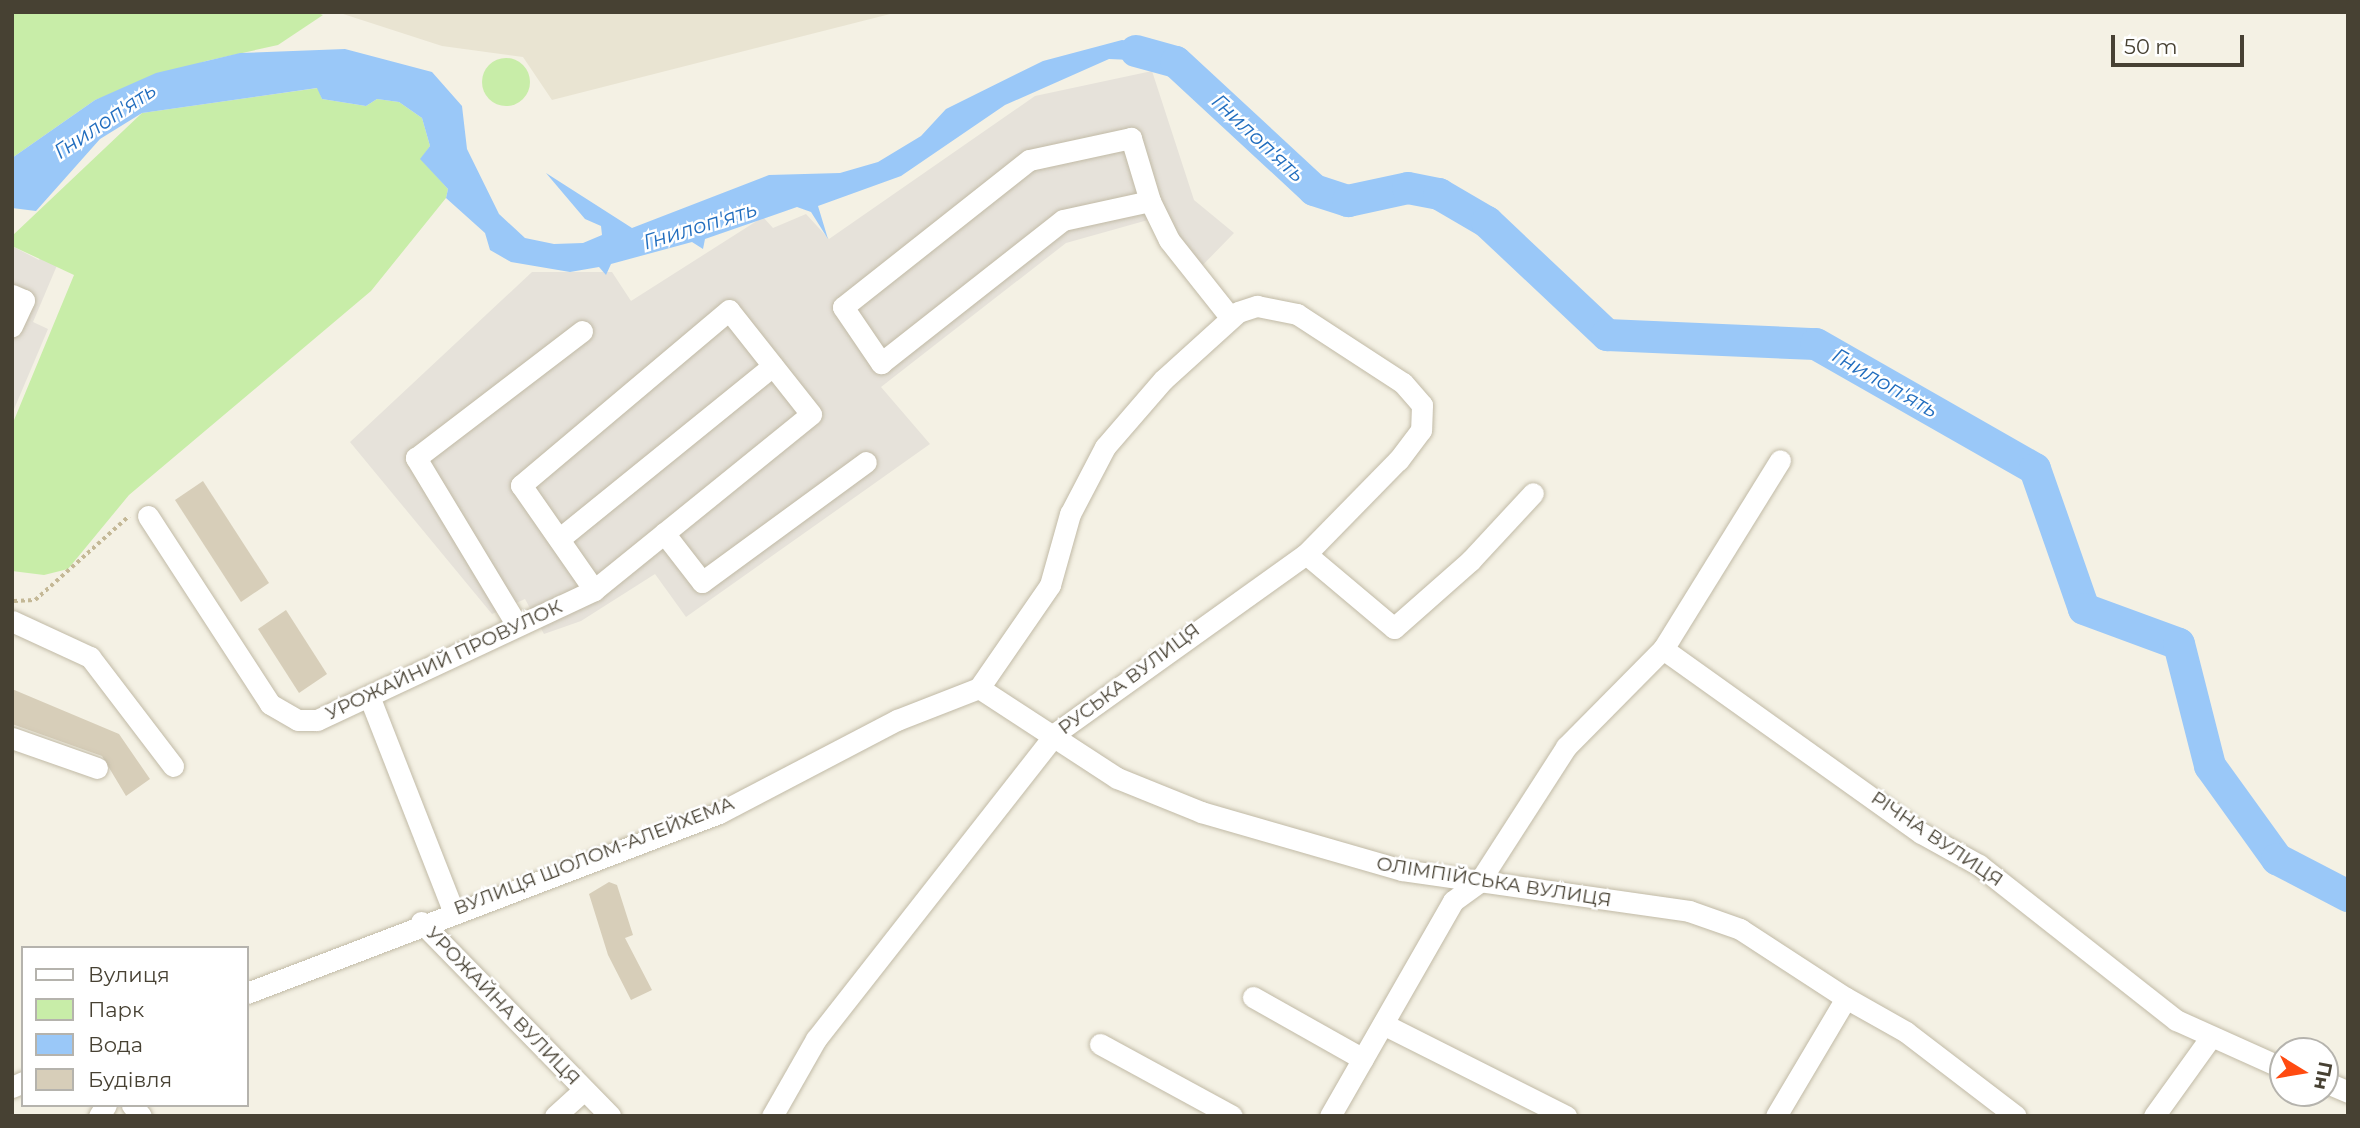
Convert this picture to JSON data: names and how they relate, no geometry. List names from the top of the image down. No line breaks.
{"streets":{"street":["УРОЖАЙНИЙ ПРОВУЛОК","РУСЬКА ВУЛИЦЯ","РІЧНА ВУЛИЦЯ","ВУЛИЦЯ ШОЛОМ-АЛЕЙХЕМА","ОЛІМПІЙСЬКА ВУЛИЦЯ","УРОЖАЙНА ВУЛИЦЯ"]},"crossings":[["РУСЬКА ВУЛИЦЯ","ОЛІМПІЙСЬКА ВУЛИЦЯ"],["ВУЛИЦЯ ШОЛОМ-АЛЕЙХЕМА","ОЛІМПІЙСЬКА ВУЛИЦЯ"],["ВУЛИЦЯ ШОЛОМ-АЛЕЙХЕМА","УРОЖАЙНА ВУЛИЦЯ"]],"water":["Гнилоп'ять"],"legend":["Вулиця","Парк","Вода","Будівля"],"scale_bar":"50 m","north":"right"}
